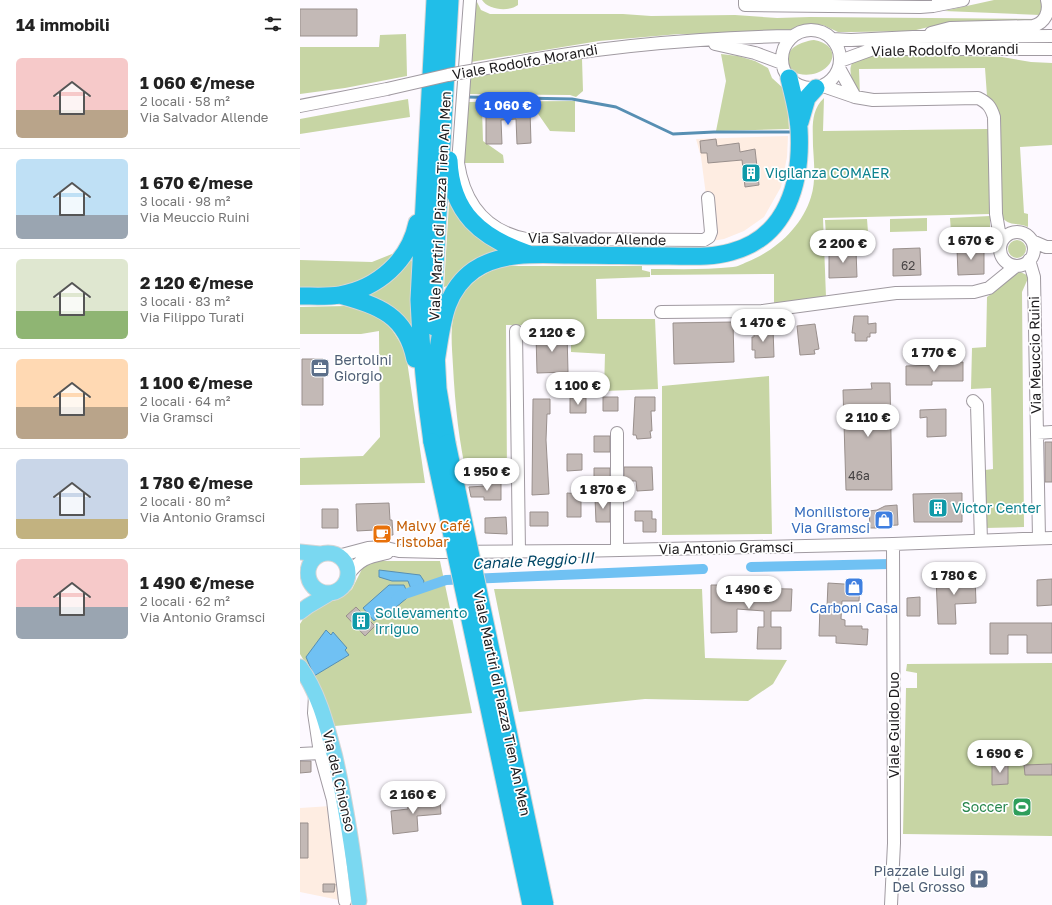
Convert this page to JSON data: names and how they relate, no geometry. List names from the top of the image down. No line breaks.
{"streets":{"highway":["Viale Martiri di Piazza Tien An Men"],"main road":["Via Antonio Gramsci","Via del Chionso"],"street":["Viale Rodolfo Morandi","Via Salvador Allende","Via Meuccio Ruini","Viale Guido Duo"]},"crossings":[["Via Meuccio Ruini","Via Antonio Gramsci"],["Via Antonio Gramsci","Viale Guido Duo"]],"water":["Canale Reggio III"],"places":{"building":["Vigilanza COMAER","Victor Center","Sollevamento irriguo"],"office":["Bertolini Giorgio"],"shop":["Monilistore Via Gramsci","Carboni Casa"],"cafe":["Malvy Café ristobar"],"sports":["Soccer"],"parking":["Piazzale Luigi Del Grosso"]},"house_numbers":["62","46a"],"page":{"heading":"14 immobili","list":[{"name":"1 060 €/mese","note":"2 locali · 58 m² · Via Salvador Allende"},{"name":"1 670 €/mese","note":"3 locali · 98 m² · Via Meuccio Ruini"},{"name":"2 120 €/mese","note":"3 locali · 83 m² · Via Filippo Turati"},{"name":"1 100 €/mese","note":"2 locali · 64 m² · Via Gramsci"},{"name":"1 780 €/mese","note":"2 locali · 80 m² · Via Antonio Gramsci"},{"name":"1 490 €/mese","note":"2 locali · 62 m² · Via Antonio Gramsci"}],"price":["1 060 €","1 670 €","2 200 €","1 470 €","2 120 €","1 770 €","1 100 €","2 110 €","1 950 €","1 870 €","1 780 €","1 490 €","1 690 €","2 160 €"]}}
